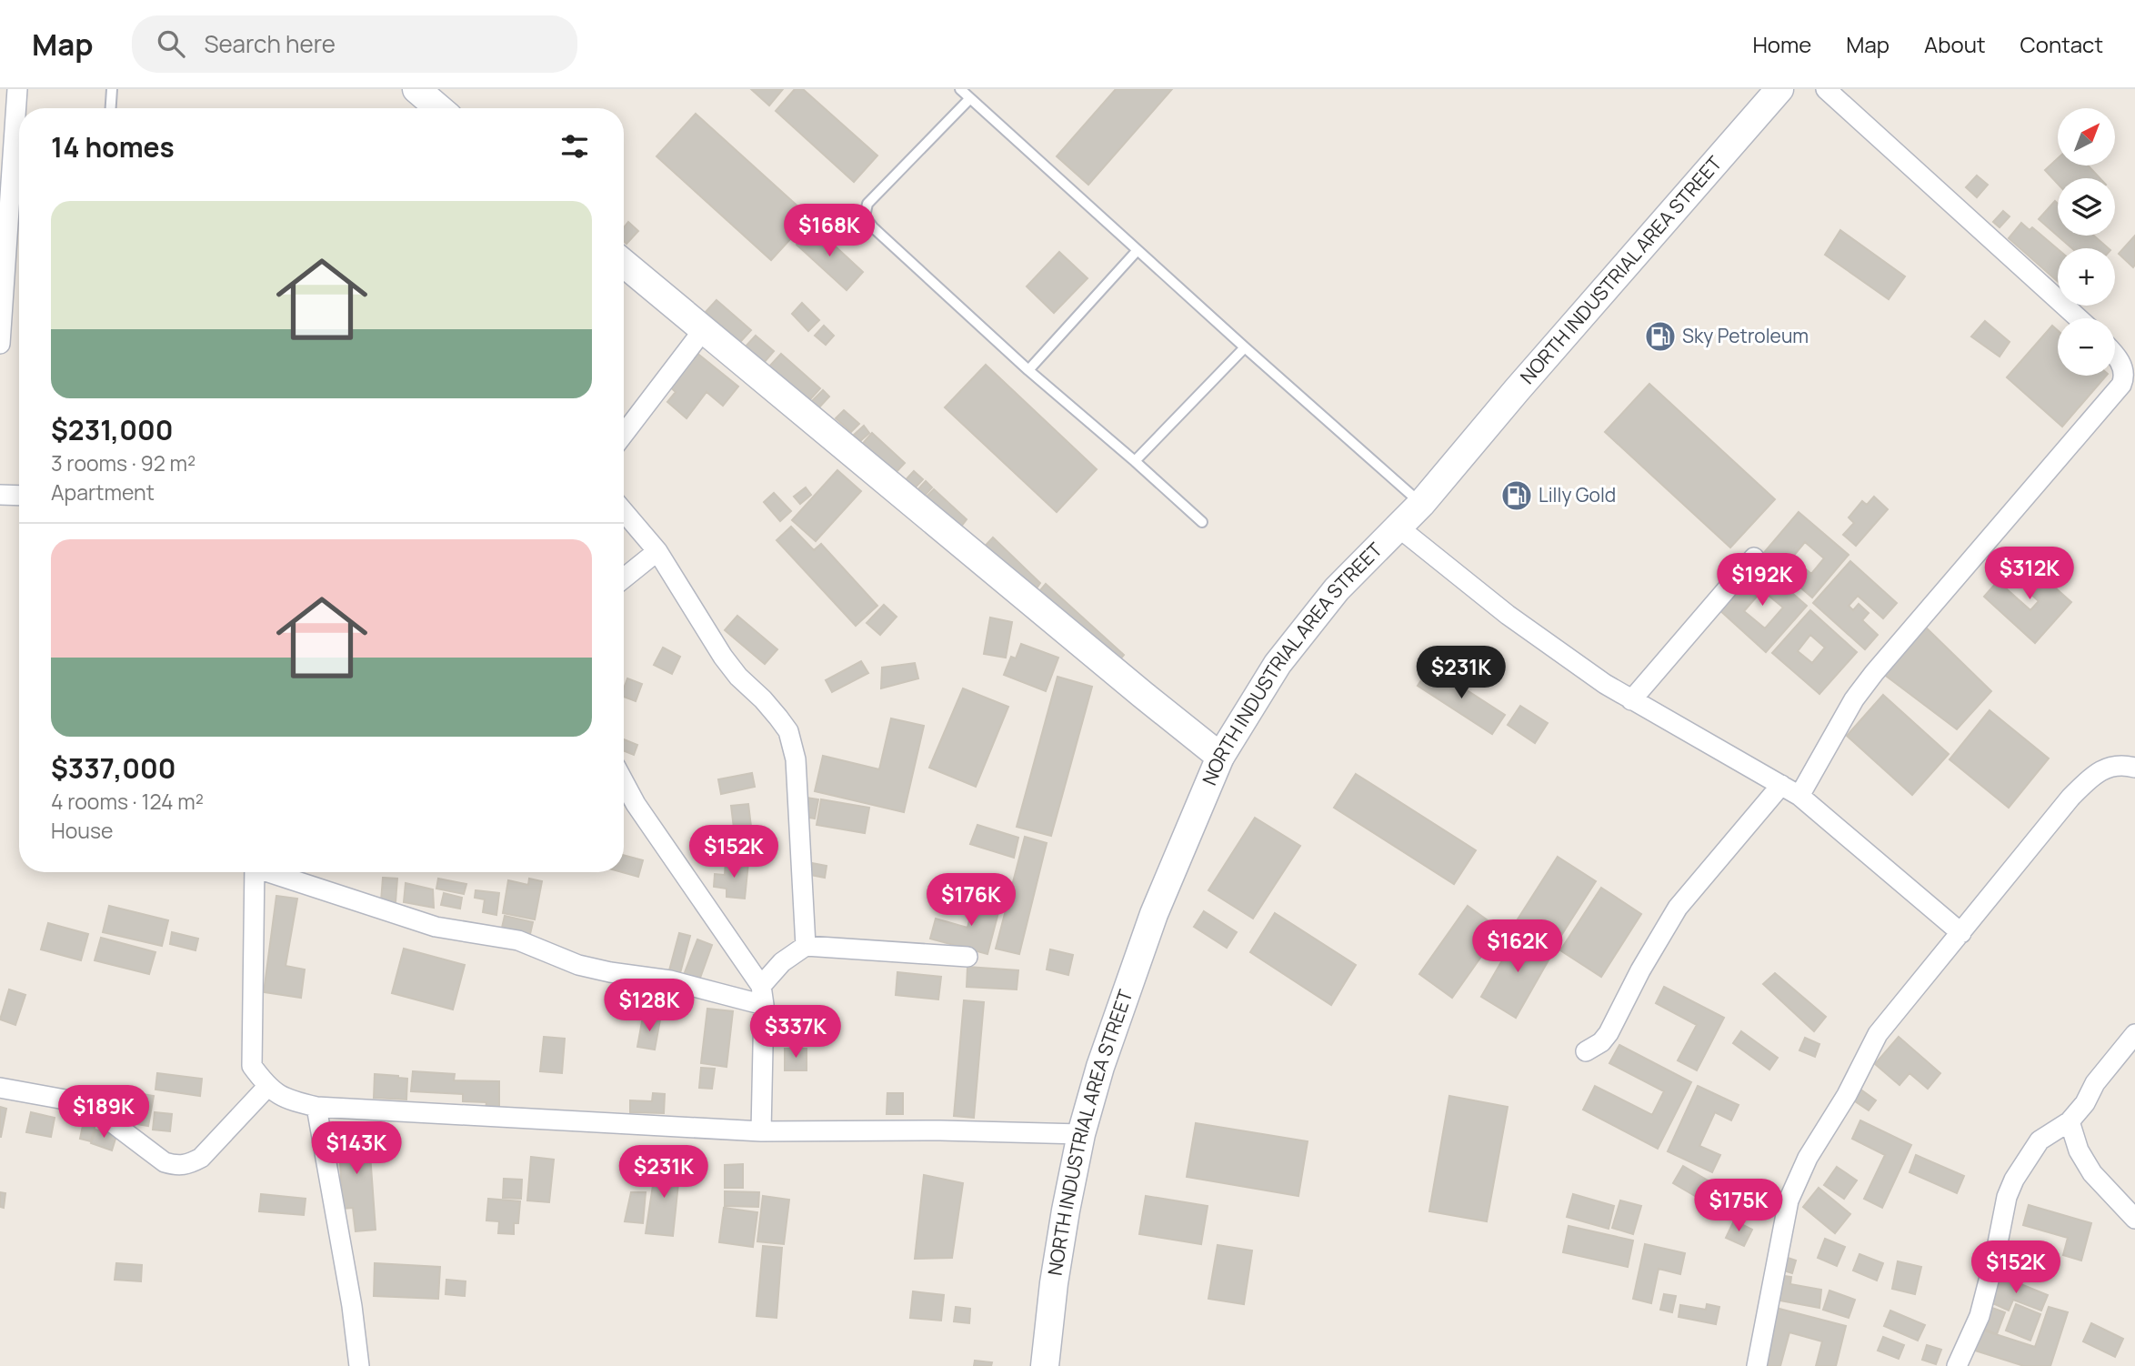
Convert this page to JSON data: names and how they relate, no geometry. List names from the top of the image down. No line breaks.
{"streets":{"main road":["NORTH INDUSTRIAL AREA STREET"]},"places":{"fuel station":["Sky Petroleum","Lilly Gold"]},"north":"top right","page":{"header":"Map","search":"Search here","nav":["Home","Map","About","Contact"],"map_buttons":["+","−"],"heading":"14 homes","list":[{"name":"$231,000","note":"3 rooms · 92 m² · Apartment"},{"name":"$337,000","note":"4 rooms · 124 m² · House"}],"price":["$168K","$312K","$192K","$231K","$152K","$176K","$162K","$128K","$337K","$189K","$143K","$231K","$175K","$152K"]}}
